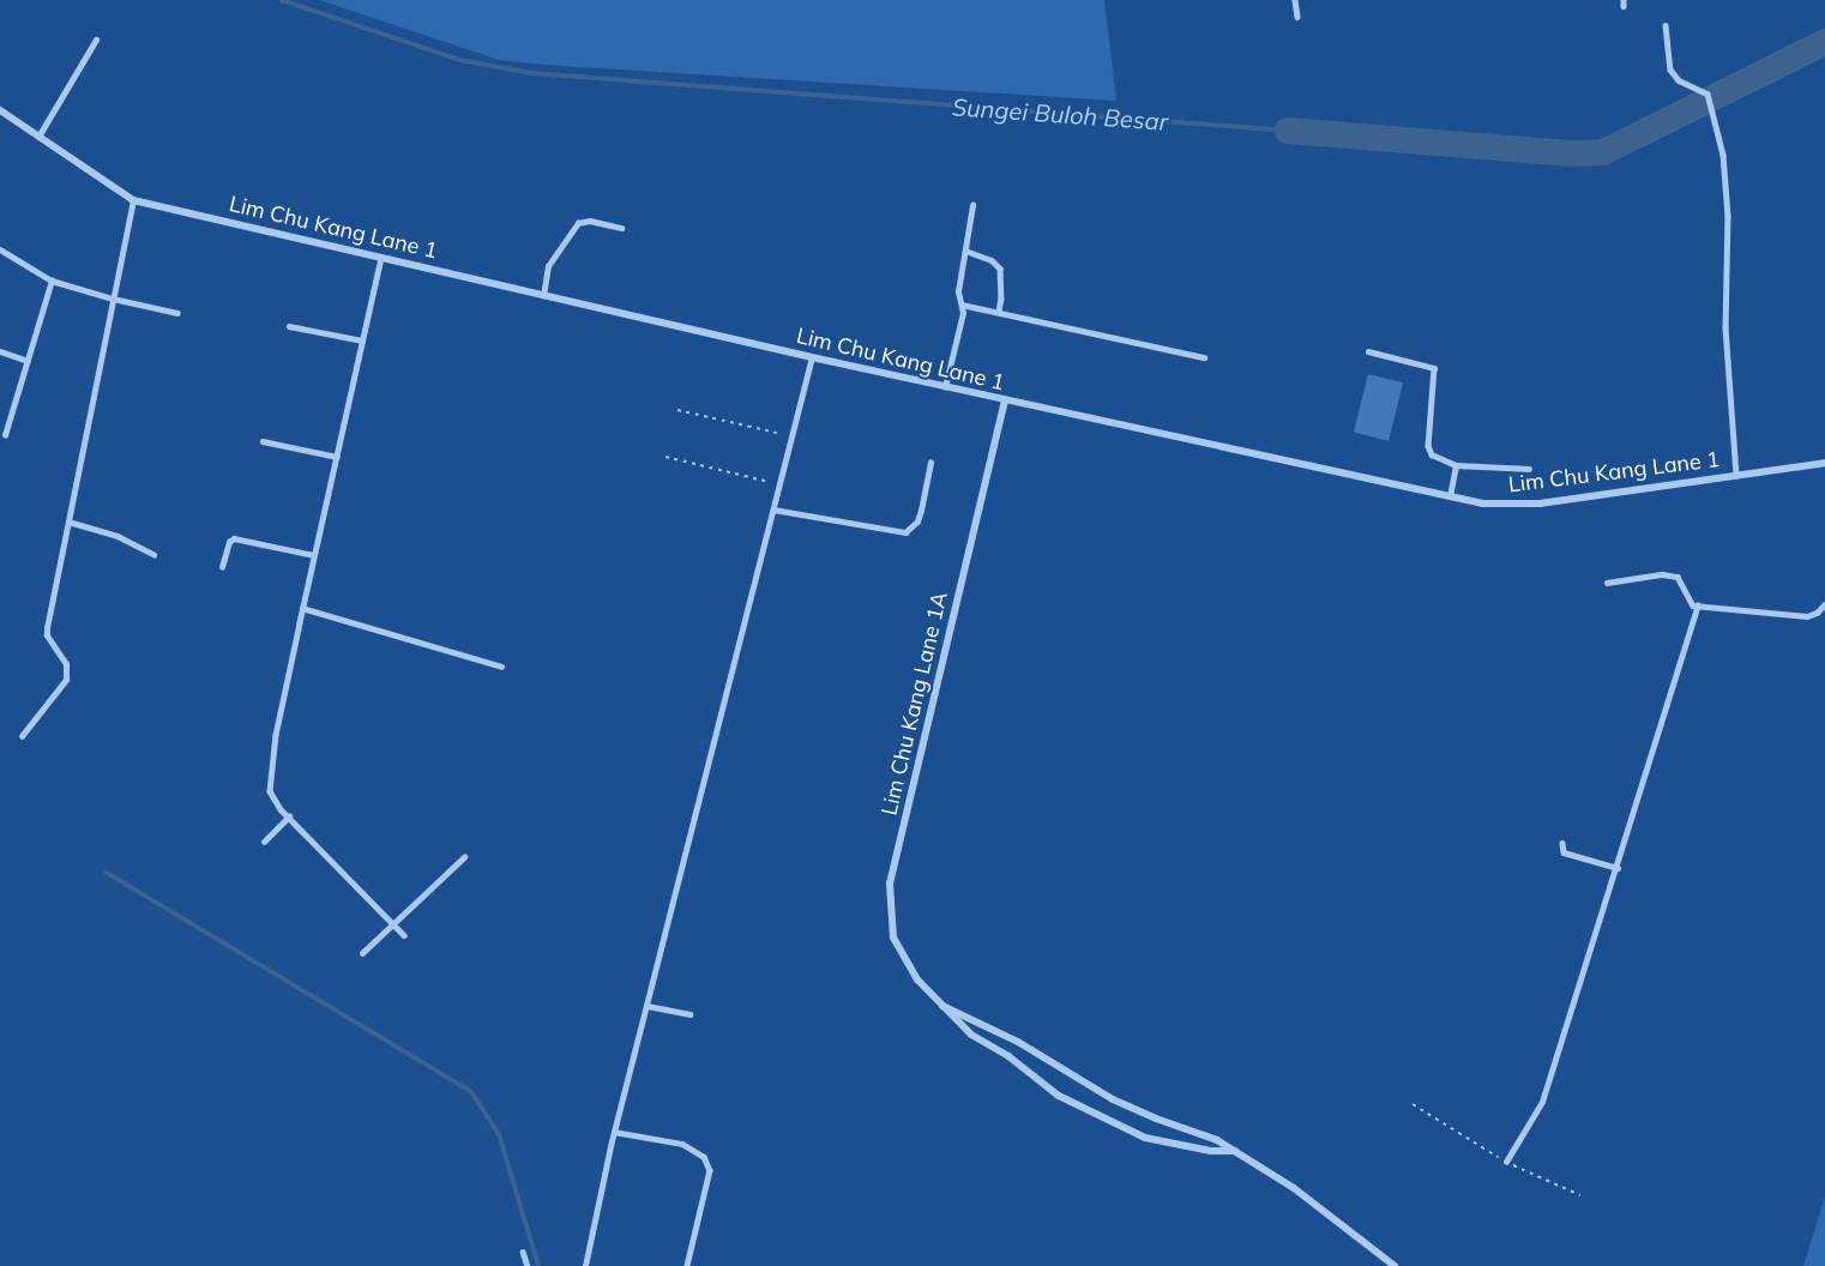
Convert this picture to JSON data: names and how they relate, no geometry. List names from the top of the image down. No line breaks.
{"streets":{"street":["Lim Chu Kang Lane 1","Lim Chu Kang Lane 1A"]},"crossings":[["Lim Chu Kang Lane 1","Lim Chu Kang Lane 1A"]],"water":["Sungei Buloh Besar"]}
